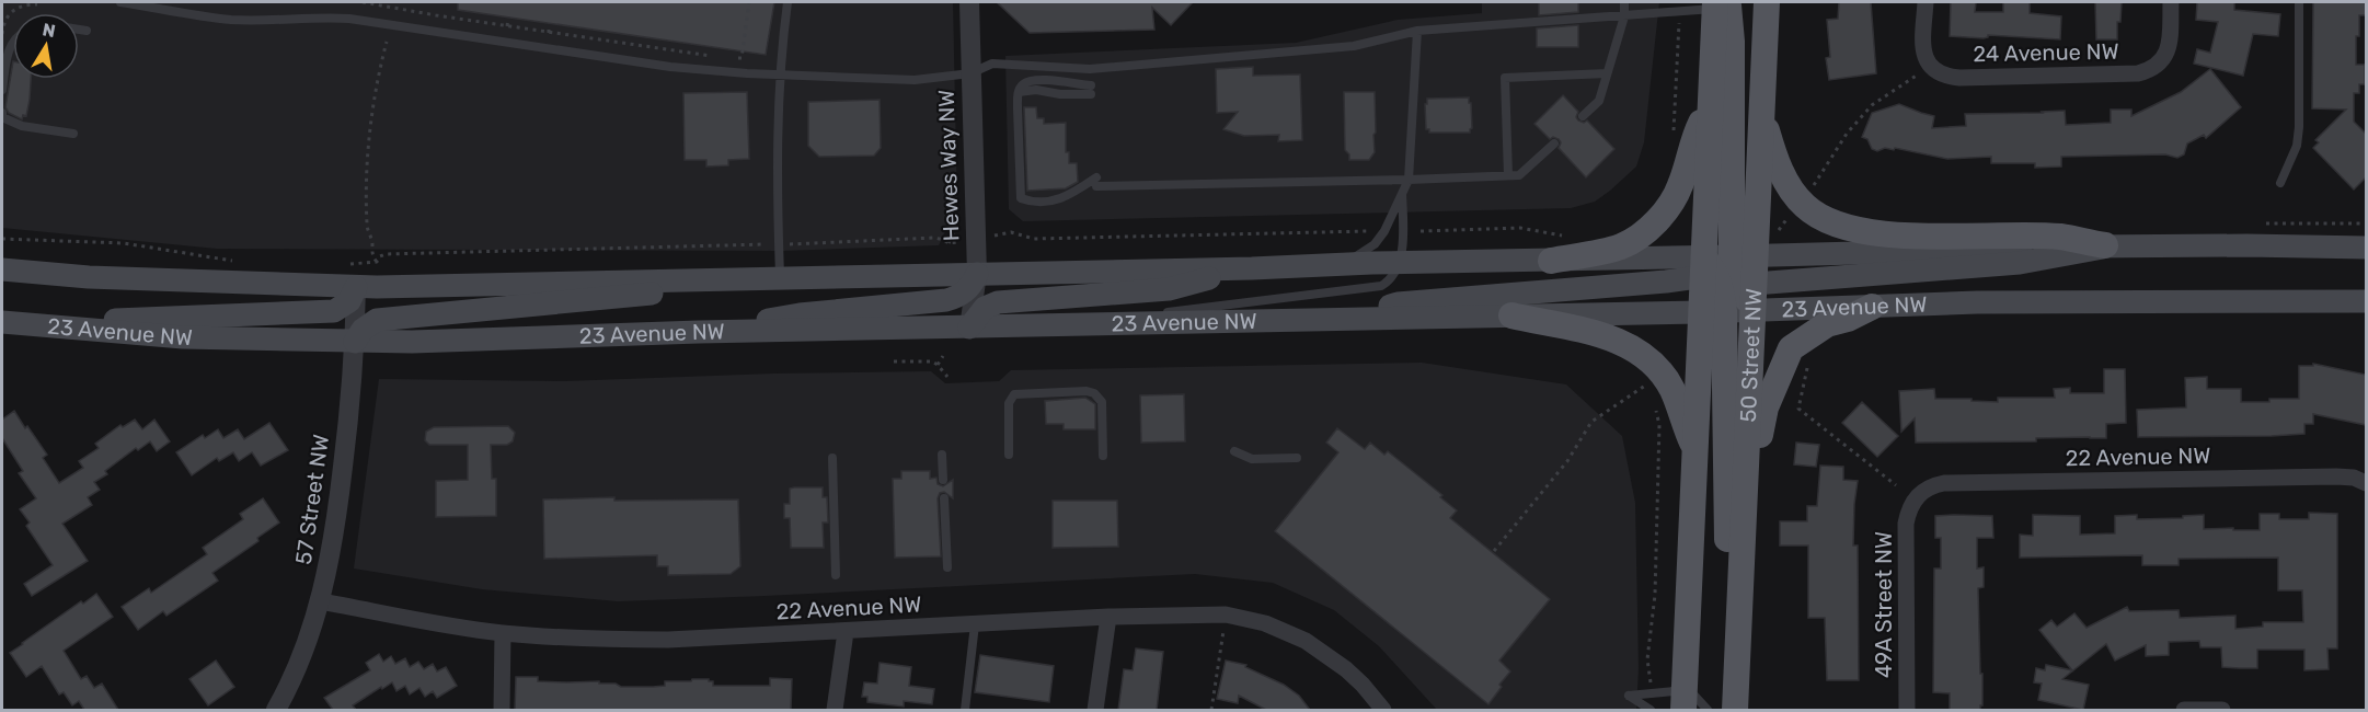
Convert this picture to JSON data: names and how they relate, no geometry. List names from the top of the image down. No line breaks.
{"streets":{"main road":["23 Avenue NW","50 Street NW"],"street":["24 Avenue NW","Hewes Way NW","22 Avenue NW","57 Street NW","49A Street NW"]},"crossings":[["Hewes Way NW","23 Avenue NW"],["23 Avenue NW","50 Street NW"],["23 Avenue NW","57 Street NW"],["22 Avenue NW","57 Street NW"],["22 Avenue NW","49A Street NW"]],"north":"top"}
